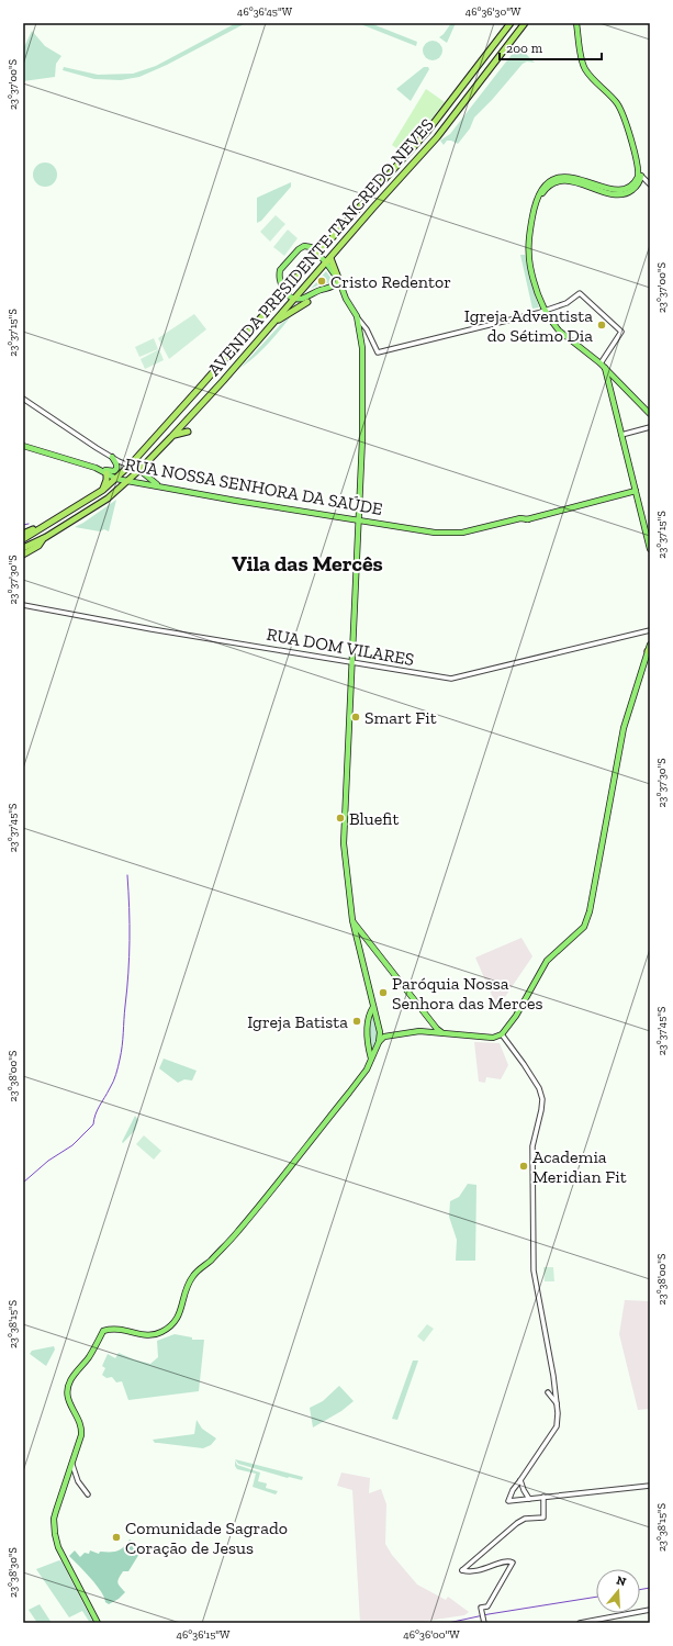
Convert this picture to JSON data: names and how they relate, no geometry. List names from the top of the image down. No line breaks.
{"streets":{"highway":["AVENIDA PRESIDENTE TANCREDO NEVES"],"main road":["RUA NOSSA SENHORA DA SAÚDE"],"street":["RUA DOM VILARES"]},"crossings":[["AVENIDA PRESIDENTE TANCREDO NEVES","RUA NOSSA SENHORA DA SAÚDE"]],"districts":["Vila das Mercês"],"places":["Cristo Redentor","Igreja Adventista do Sétimo Dia","Smart Fit","Bluefit","Paróquia Nossa Senhora das Merces","Igreja Batista","Academia Meridian Fit","Comunidade Sagrado Coração de Jesus"],"scale_bar":"200 m","north":"top","coordinates":["46°36'45\"W","46°36'30\"W","23°37'00\"S","23°37'15\"S","23°37'30\"S","23°37'45\"S","23°38'00\"S","23°38'15\"S","23°38'30\"S","46°36'15\"W","46°36'00\"W"]}
